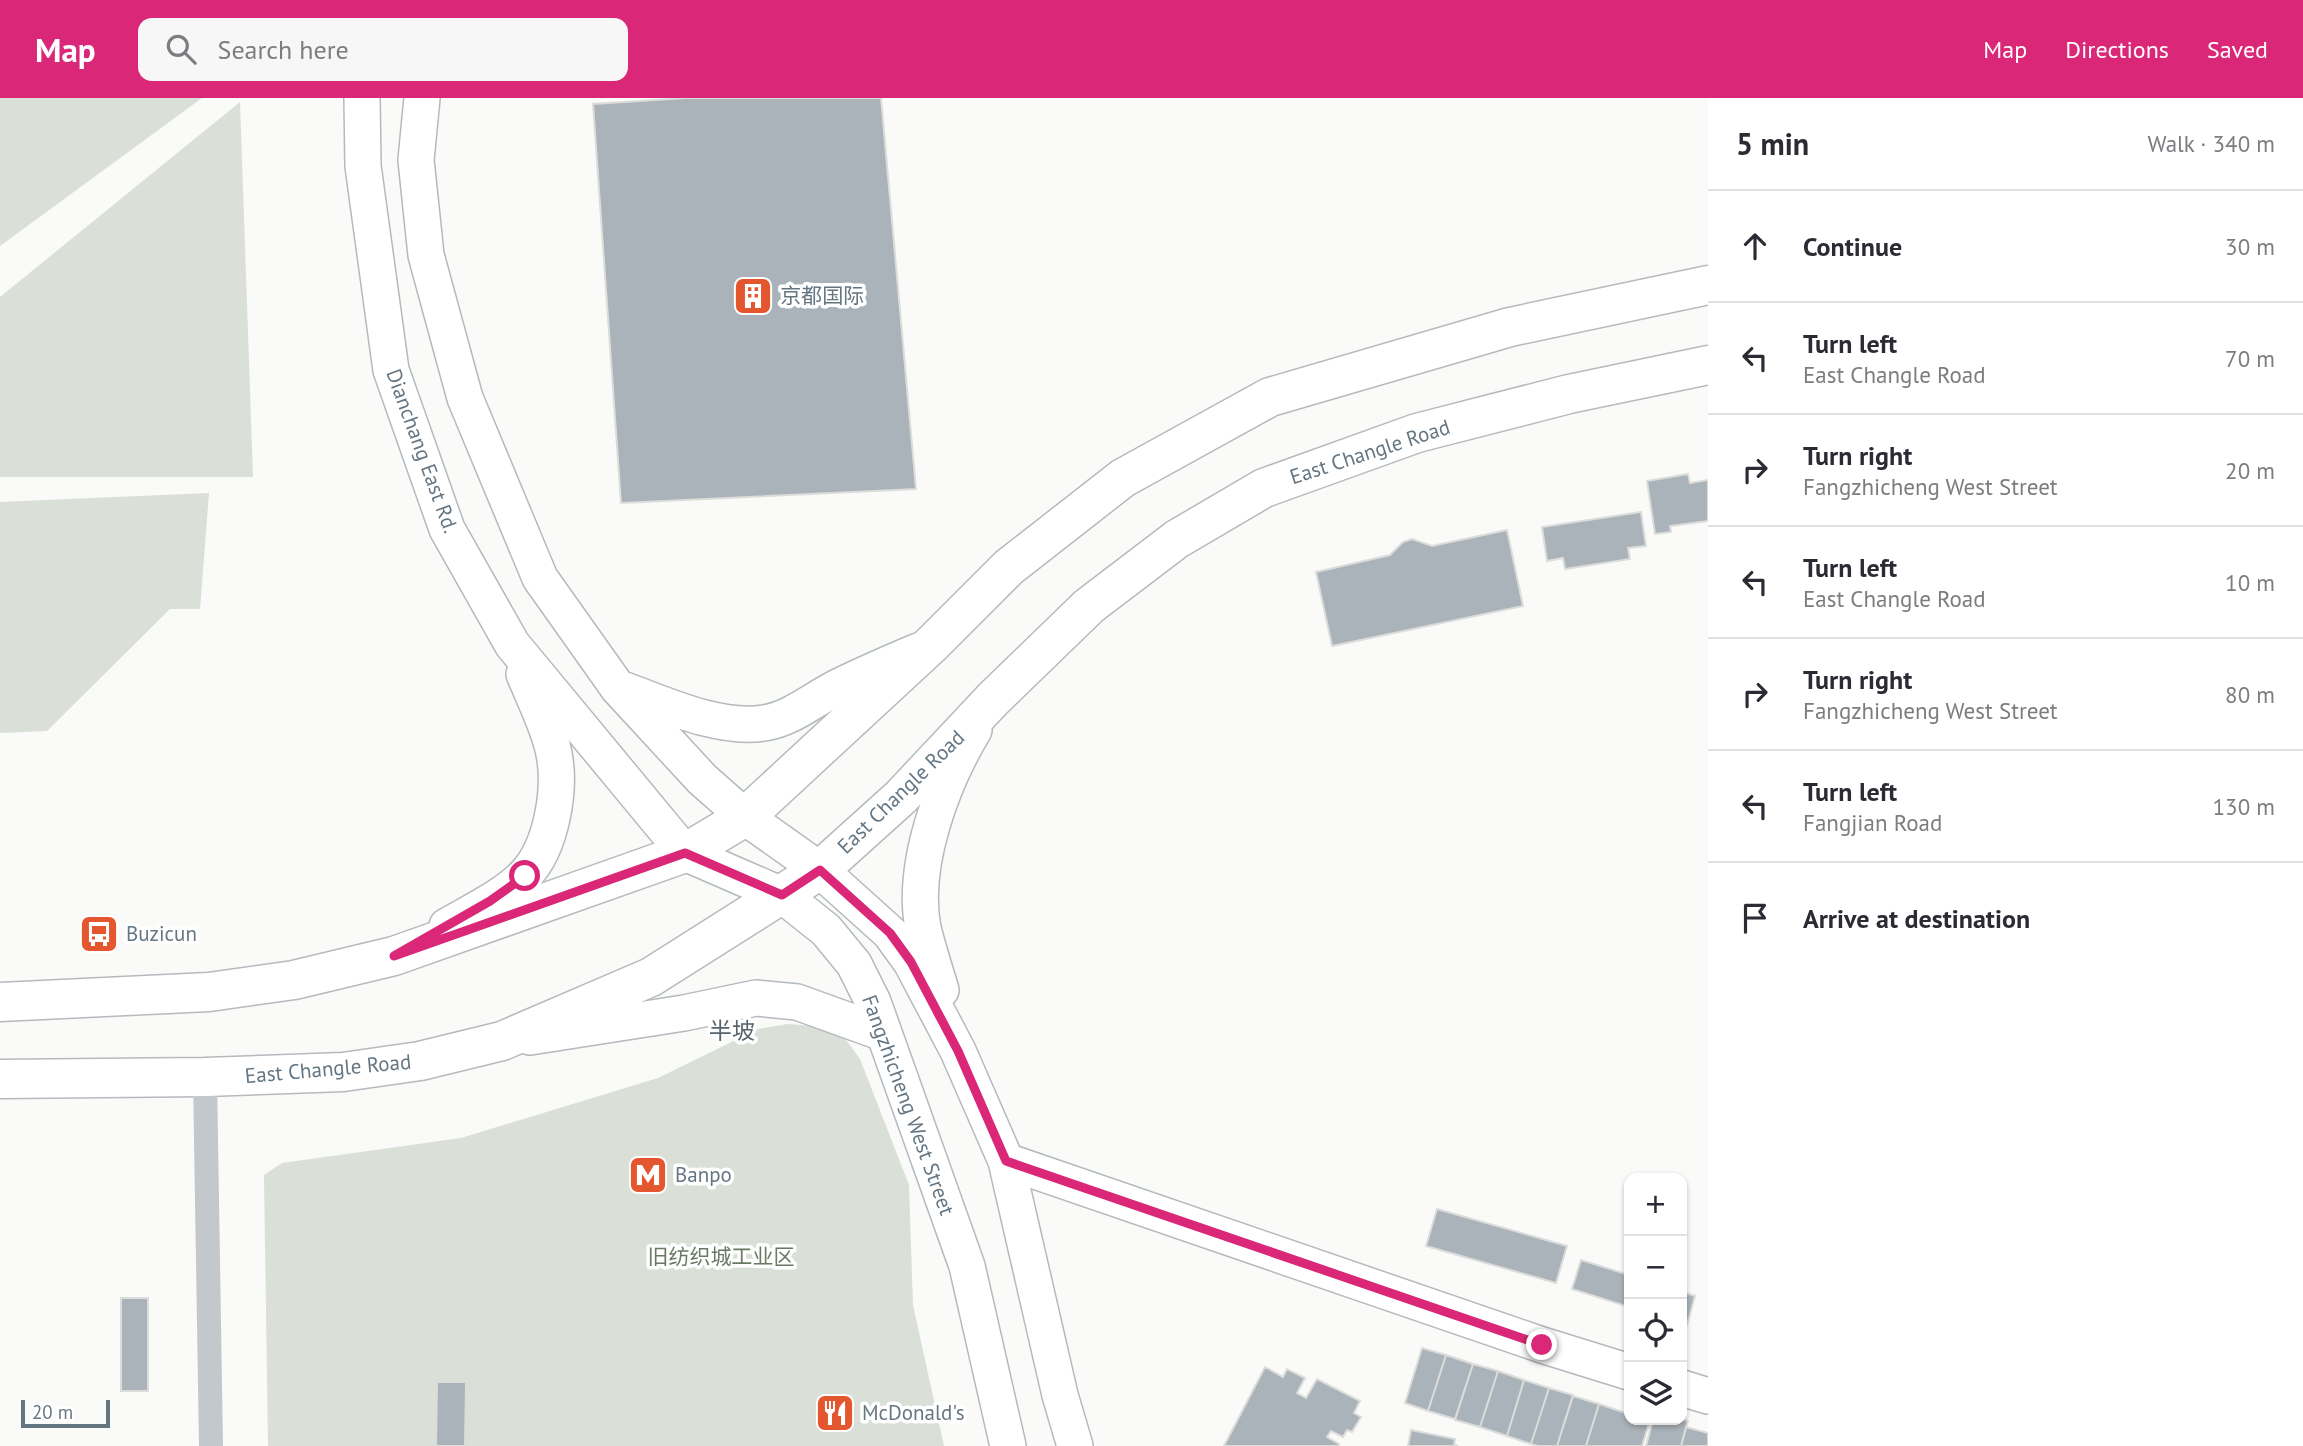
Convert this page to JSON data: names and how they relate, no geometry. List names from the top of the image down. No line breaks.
{"streets":{"main road":["Dianchang East Rd.","East Changle Road","Fangzhicheng West Street"]},"crossings":[["Dianchang East Rd.","Fangzhicheng West Street"],["East Changle Road","Fangzhicheng West Street"]],"districts":["半坡"],"parks":["旧纺织城工业区"],"places":{"building":["京都国际"],"bus stop":["Buzicun"],"metro station":["Banpo"],"restaurant":["McDonald's"]},"scale_bar":"20 m","page":{"header":"Map","search":"Search here","nav":["Map","Directions","Saved"],"heading":["5 min","Walk · 340 m"],"list":[["Continue","30 m"],["Turn left","East Changle Road","70 m"],["Turn right","Fangzhicheng West Street","20 m"],["Turn left","East Changle Road","10 m"],["Turn right","Fangzhicheng West Street","80 m"],["Turn left","Fangjian Road","130 m"],"Arrive at destination"],"map_buttons":["+","−"],"scale":"20 m"}}
